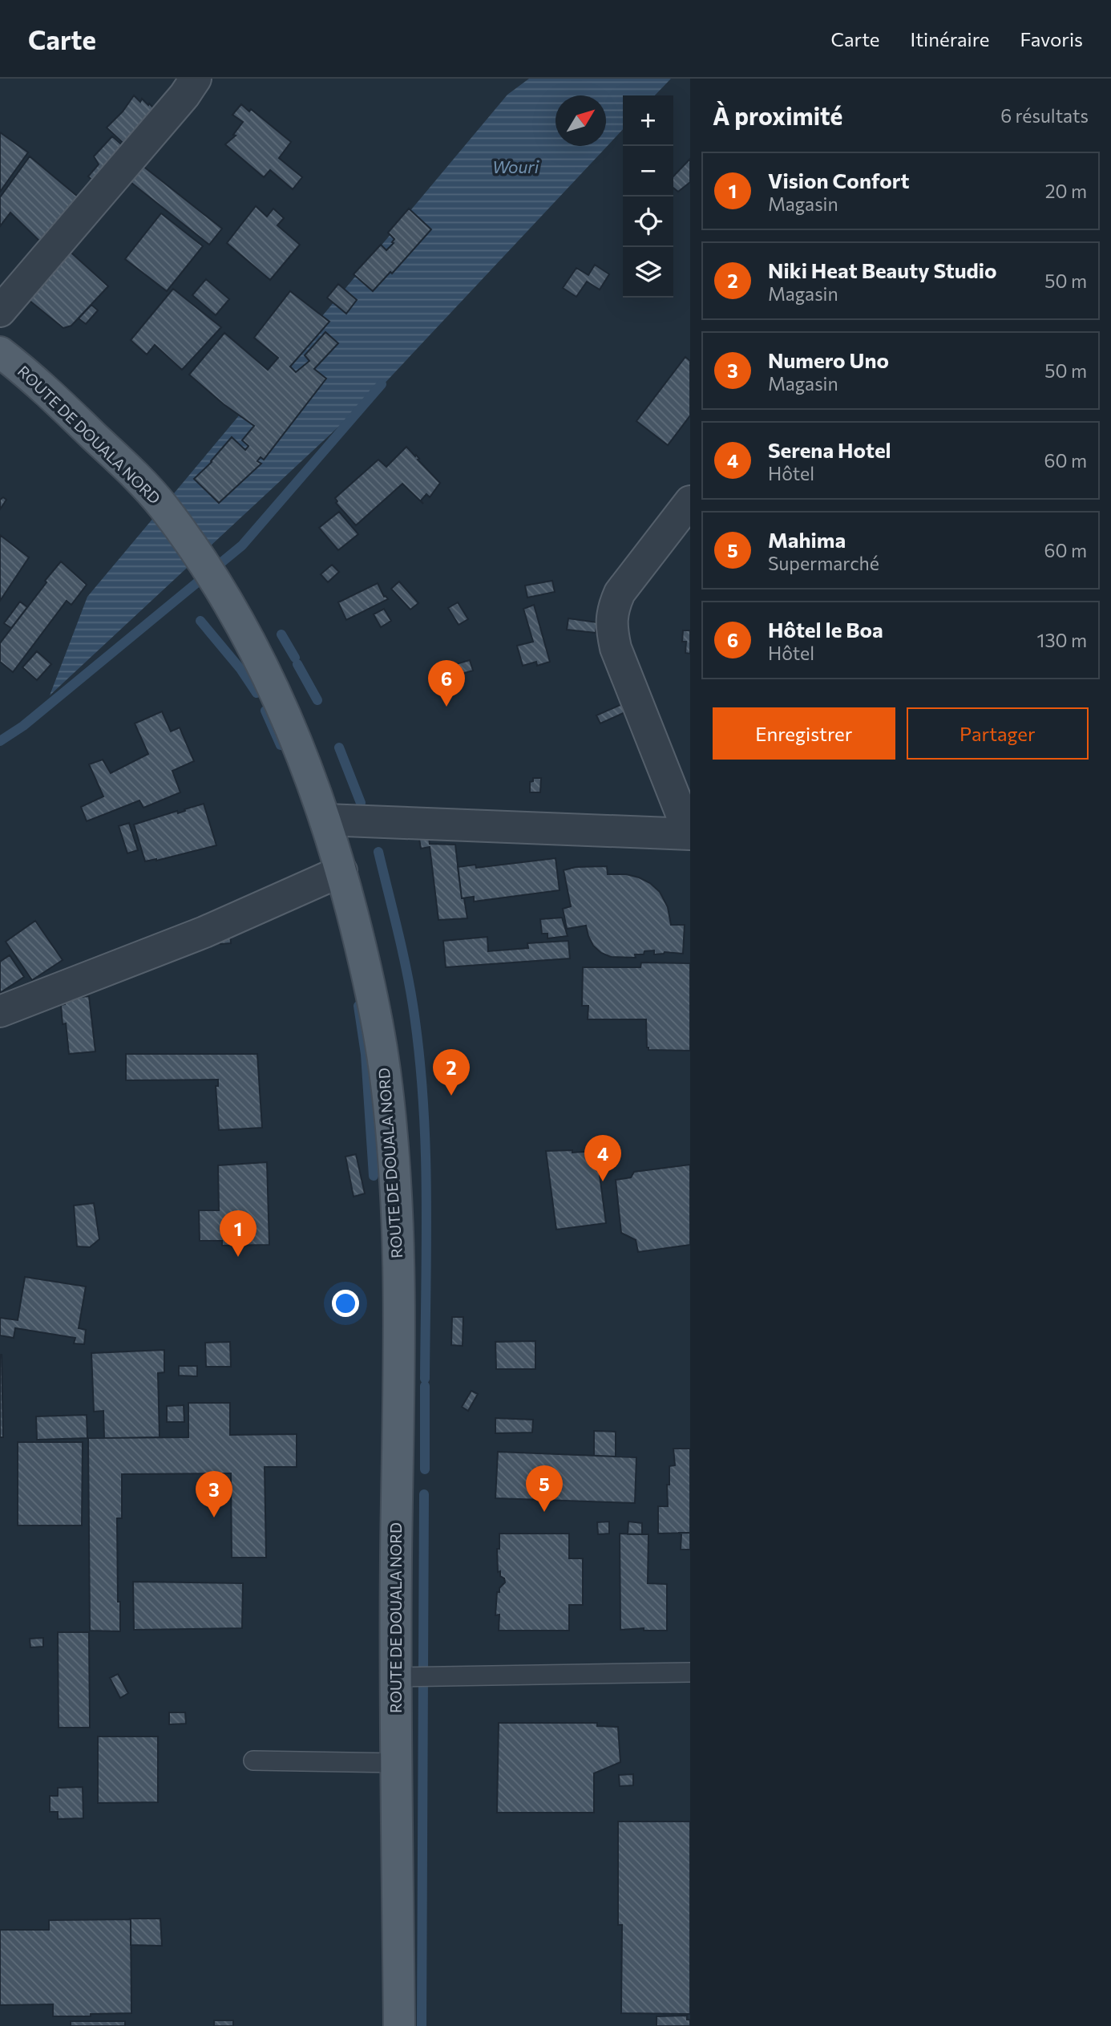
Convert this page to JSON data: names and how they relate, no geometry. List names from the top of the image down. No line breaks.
{"streets":{"main road":["ROUTE DE DOUALA NORD"]},"water":["Wouri"],"north":"top right","page":{"header":"Carte","nav":["Carte","Itinéraire","Favoris"],"heading":["À proximité","6 résultats"],"map_buttons":["+","−"],"list":[{"mark":"1","name":"Vision Confort","note":"Magasin","value":"20 m"},{"mark":"2","name":"Niki Heat Beauty Studio","note":"Magasin","value":"50 m"},{"mark":"3","name":"Numero Uno","note":"Magasin","value":"50 m"},{"mark":"4","name":"Serena Hotel","note":"Hôtel","value":"60 m"},{"mark":"5","name":"Mahima","note":"Supermarché","value":"60 m"},{"mark":"6","name":"Hôtel le Boa","note":"Hôtel","value":"130 m"}],"pins":["6","2","4","1","5","3"],"buttons":["Enregistrer","Partager"]}}
